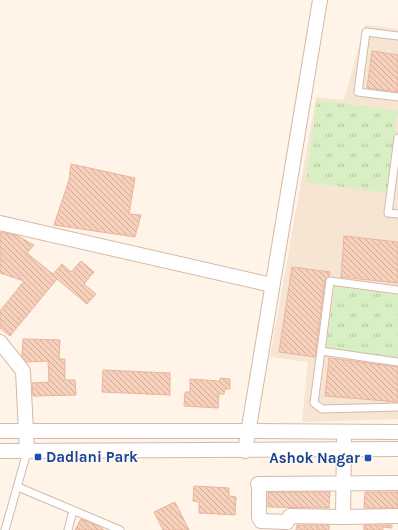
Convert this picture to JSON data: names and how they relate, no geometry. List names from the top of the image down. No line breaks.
{"places":{"transit":["Dadlani Park","Ashok Nagar"]}}
